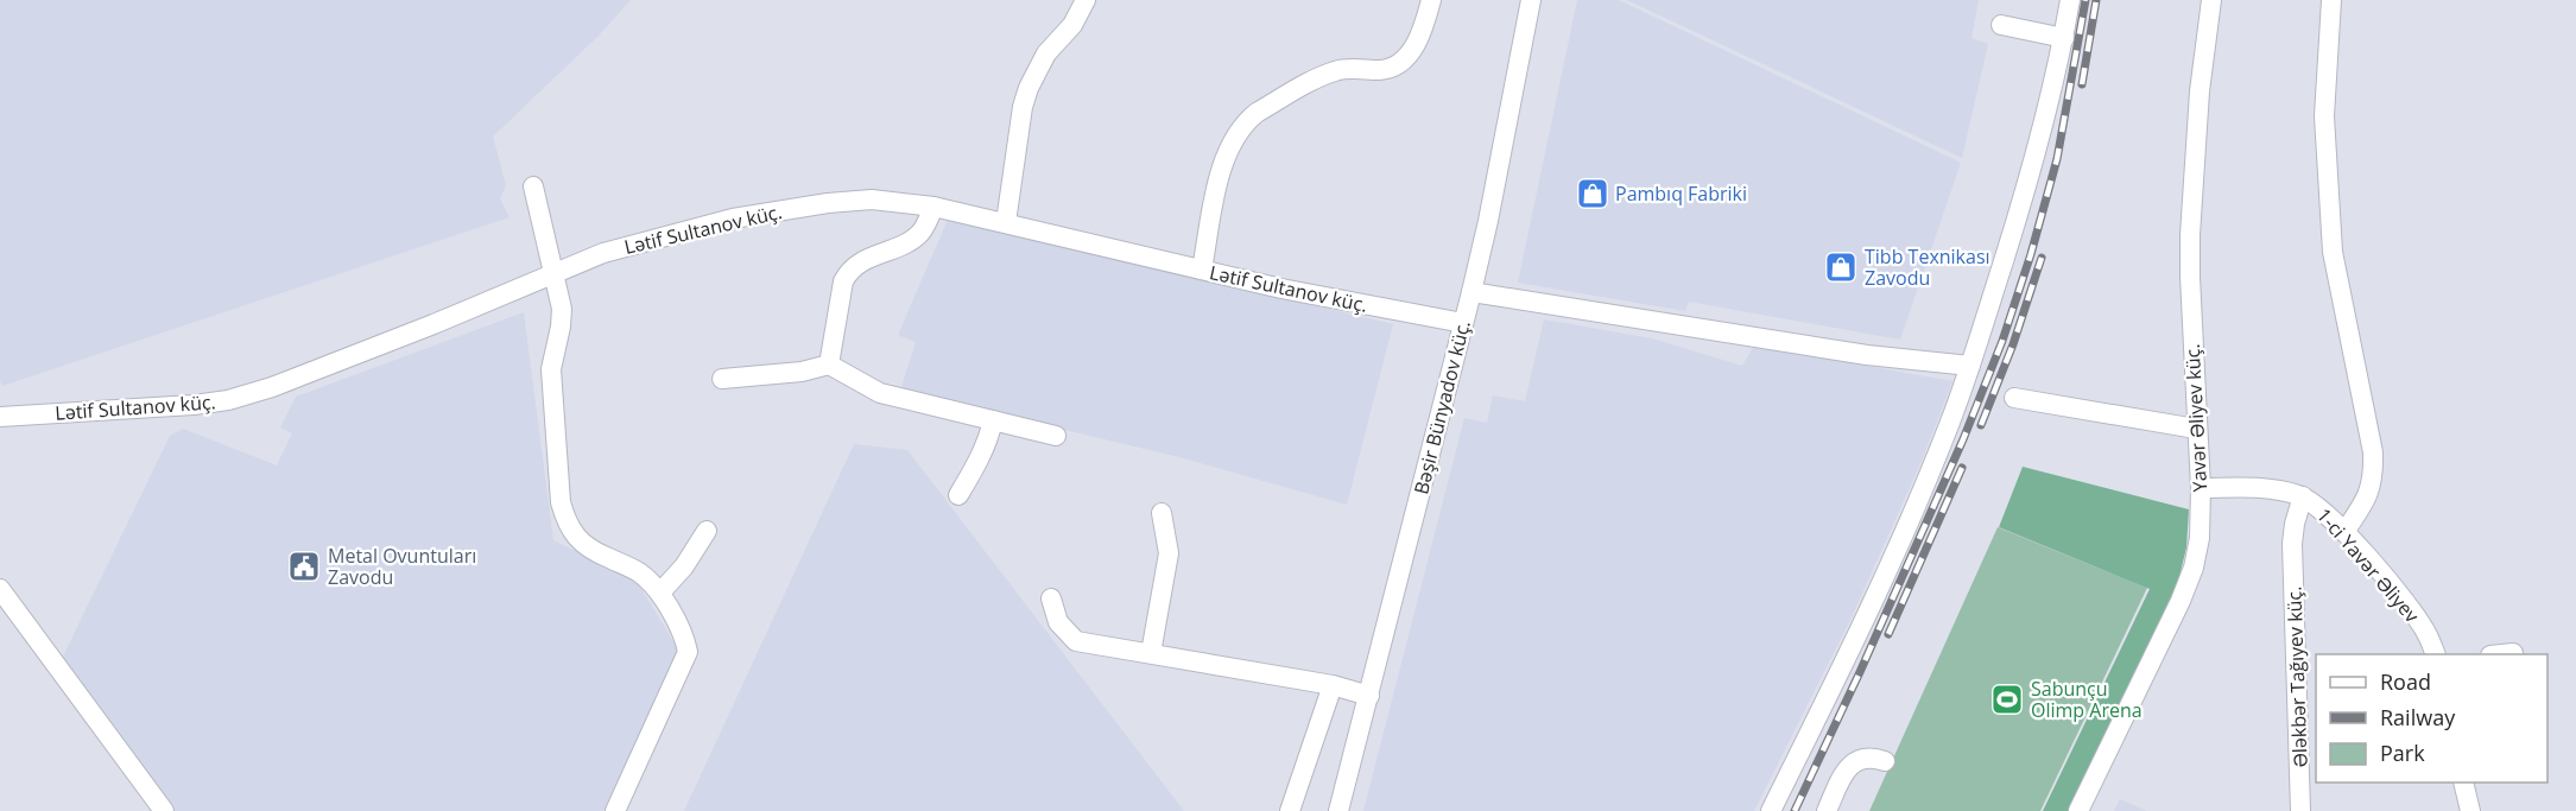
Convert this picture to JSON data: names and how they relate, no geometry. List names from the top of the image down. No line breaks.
{"streets":{"street":["Lətif Sultanov küç.","Bəşir Bünyadov küç.","Yavər Əliyev küç.","1-ci Yavər Əliyev","Ələkbər Tağıyev küç."]},"crossings":[["Lətif Sultanov küç.","Bəşir Bünyadov küç."],["Yavər Əliyev küç.","1-ci Yavər Əliyev"],["1-ci Yavər Əliyev","Ələkbər Tağıyev küç."]],"places":{"shop":["Pambıq Fabriki","Tibb Texnikası Zavodu"],"public building":["Metal Ovuntuları Zavodu"],"sports":["Sabunçu Olimp Arena"]},"legend":["Road","Railway","Park"]}
